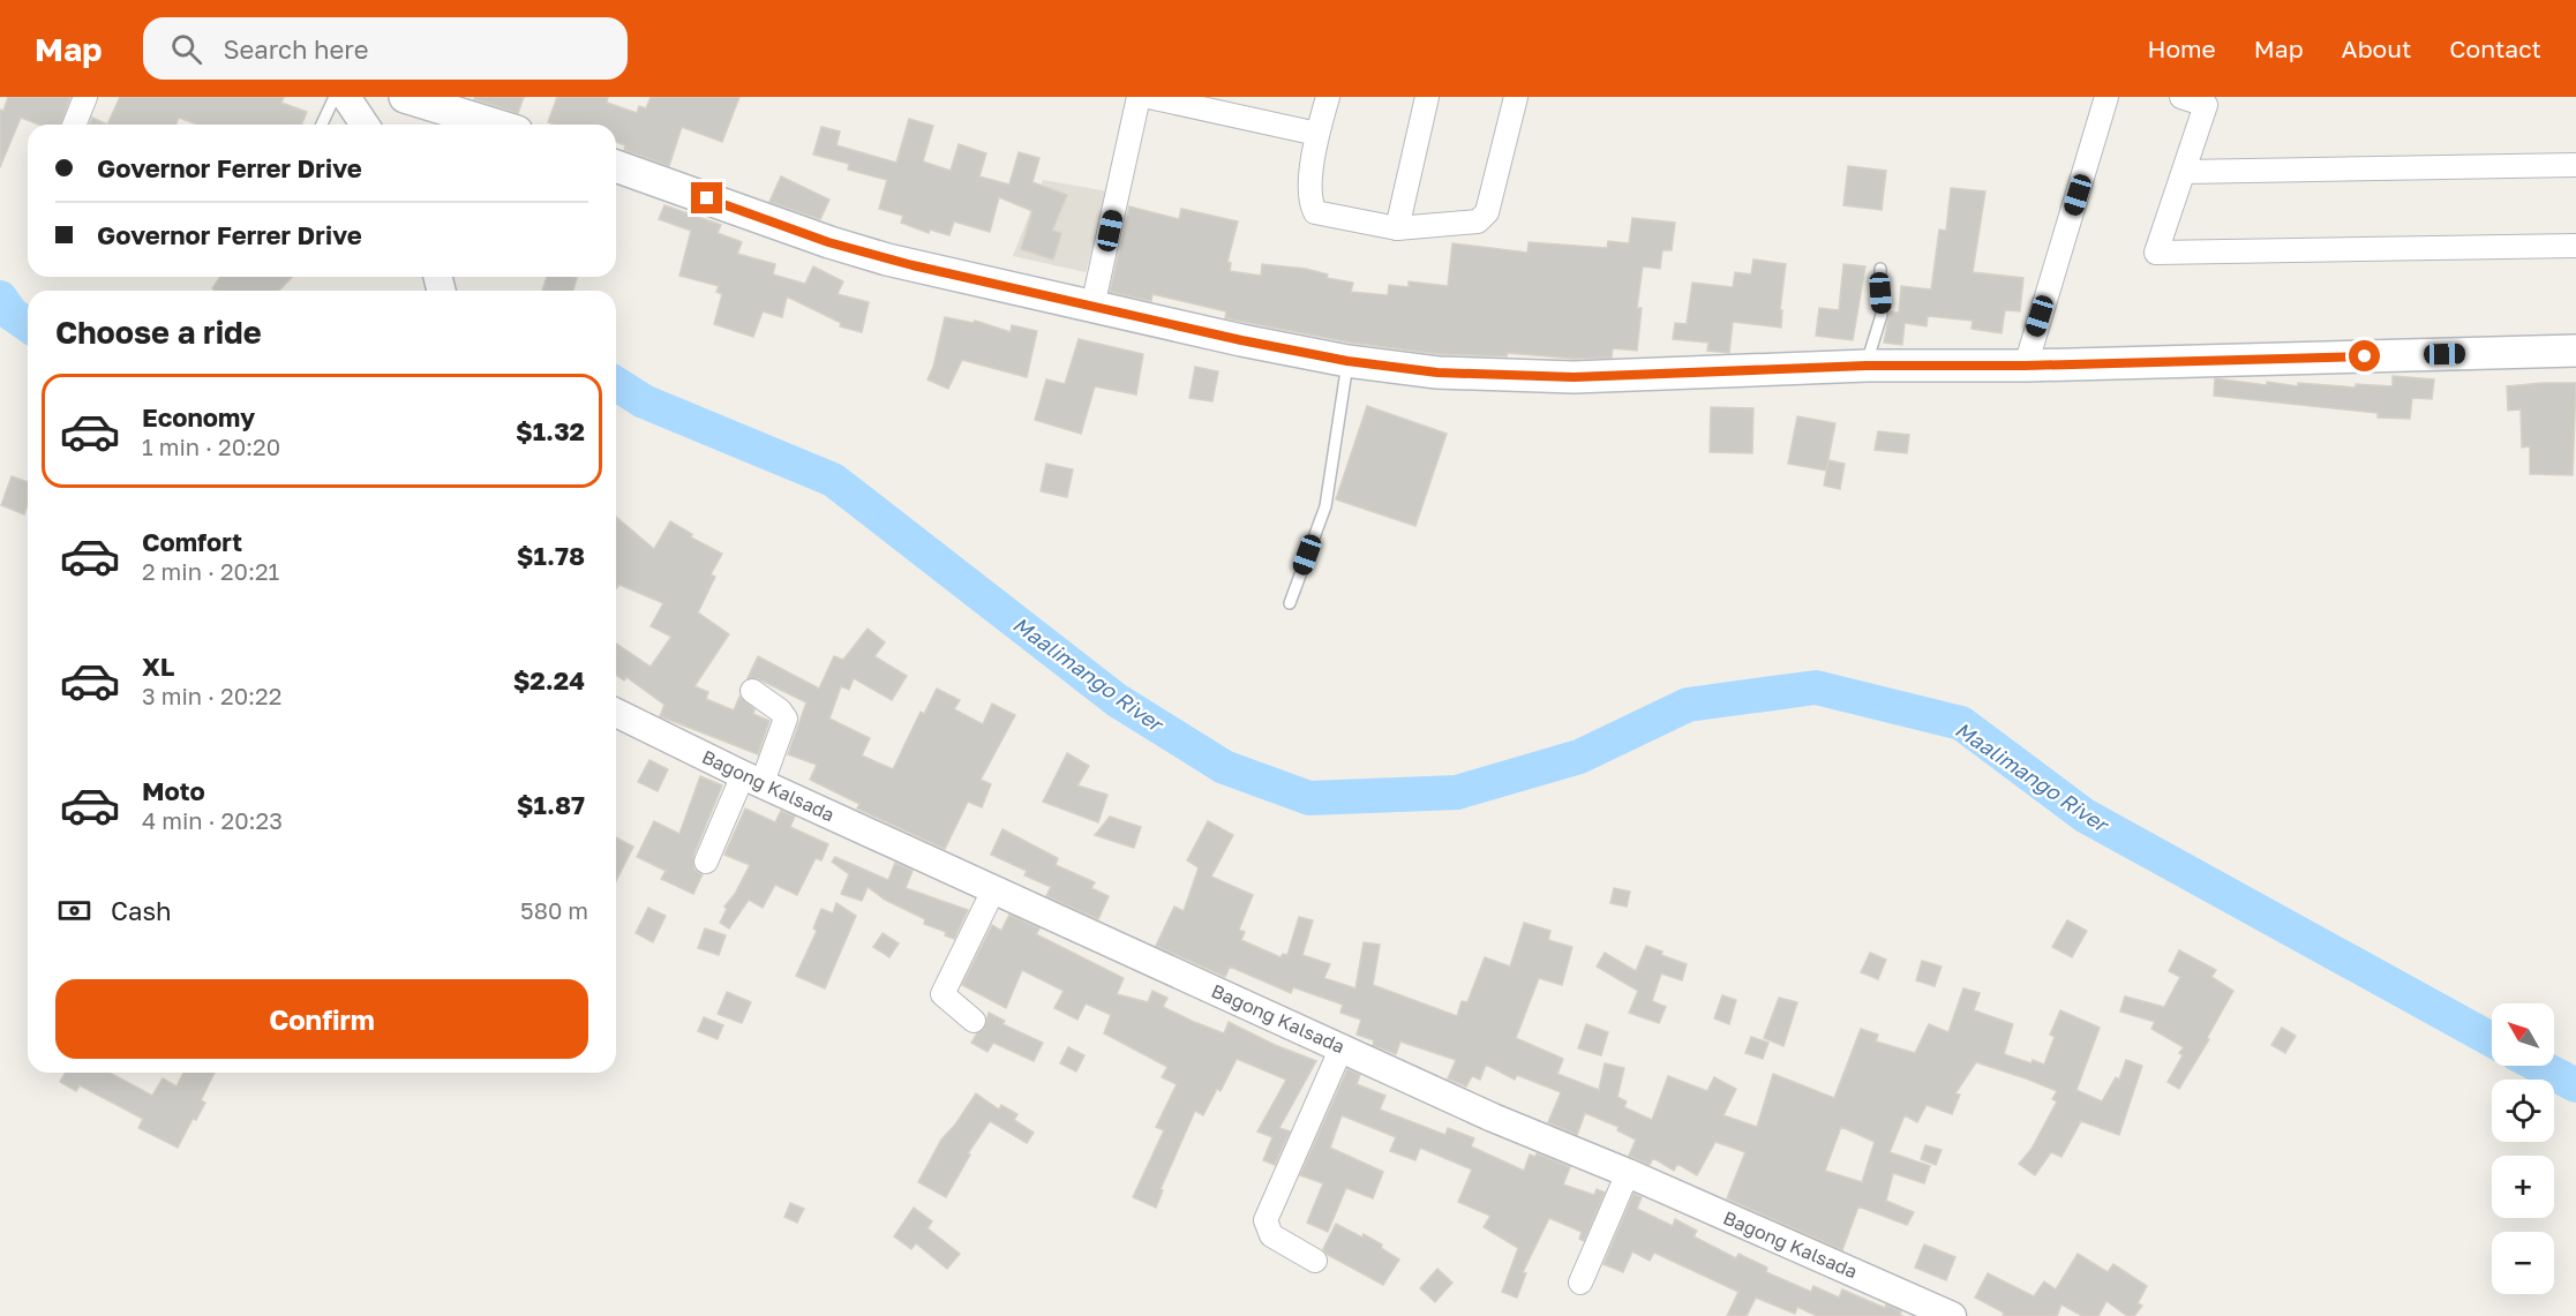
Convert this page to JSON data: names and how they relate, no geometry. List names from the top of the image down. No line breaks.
{"streets":{"street":["Bagong Kalsada"]},"water":["Maalimango River"],"north":"top left","page":{"header":"Map","search":"Search here","nav":["Home","Map","About","Contact"],"banner":["Governor Ferrer Drive","Governor Ferrer Drive"],"heading":"Choose a ride","list":[{"name":"Economy","note":"1 min · 20:20","value":"$1.32"},{"name":"Comfort","note":"2 min · 20:21","value":"$1.78"},{"name":"XL","note":"3 min · 20:22","value":"$2.24"},{"name":"Moto","note":"4 min · 20:23","value":"$1.87"}],"pay":["Cash","580 m"],"buttons":"Confirm","map_buttons":["+","−"]}}
